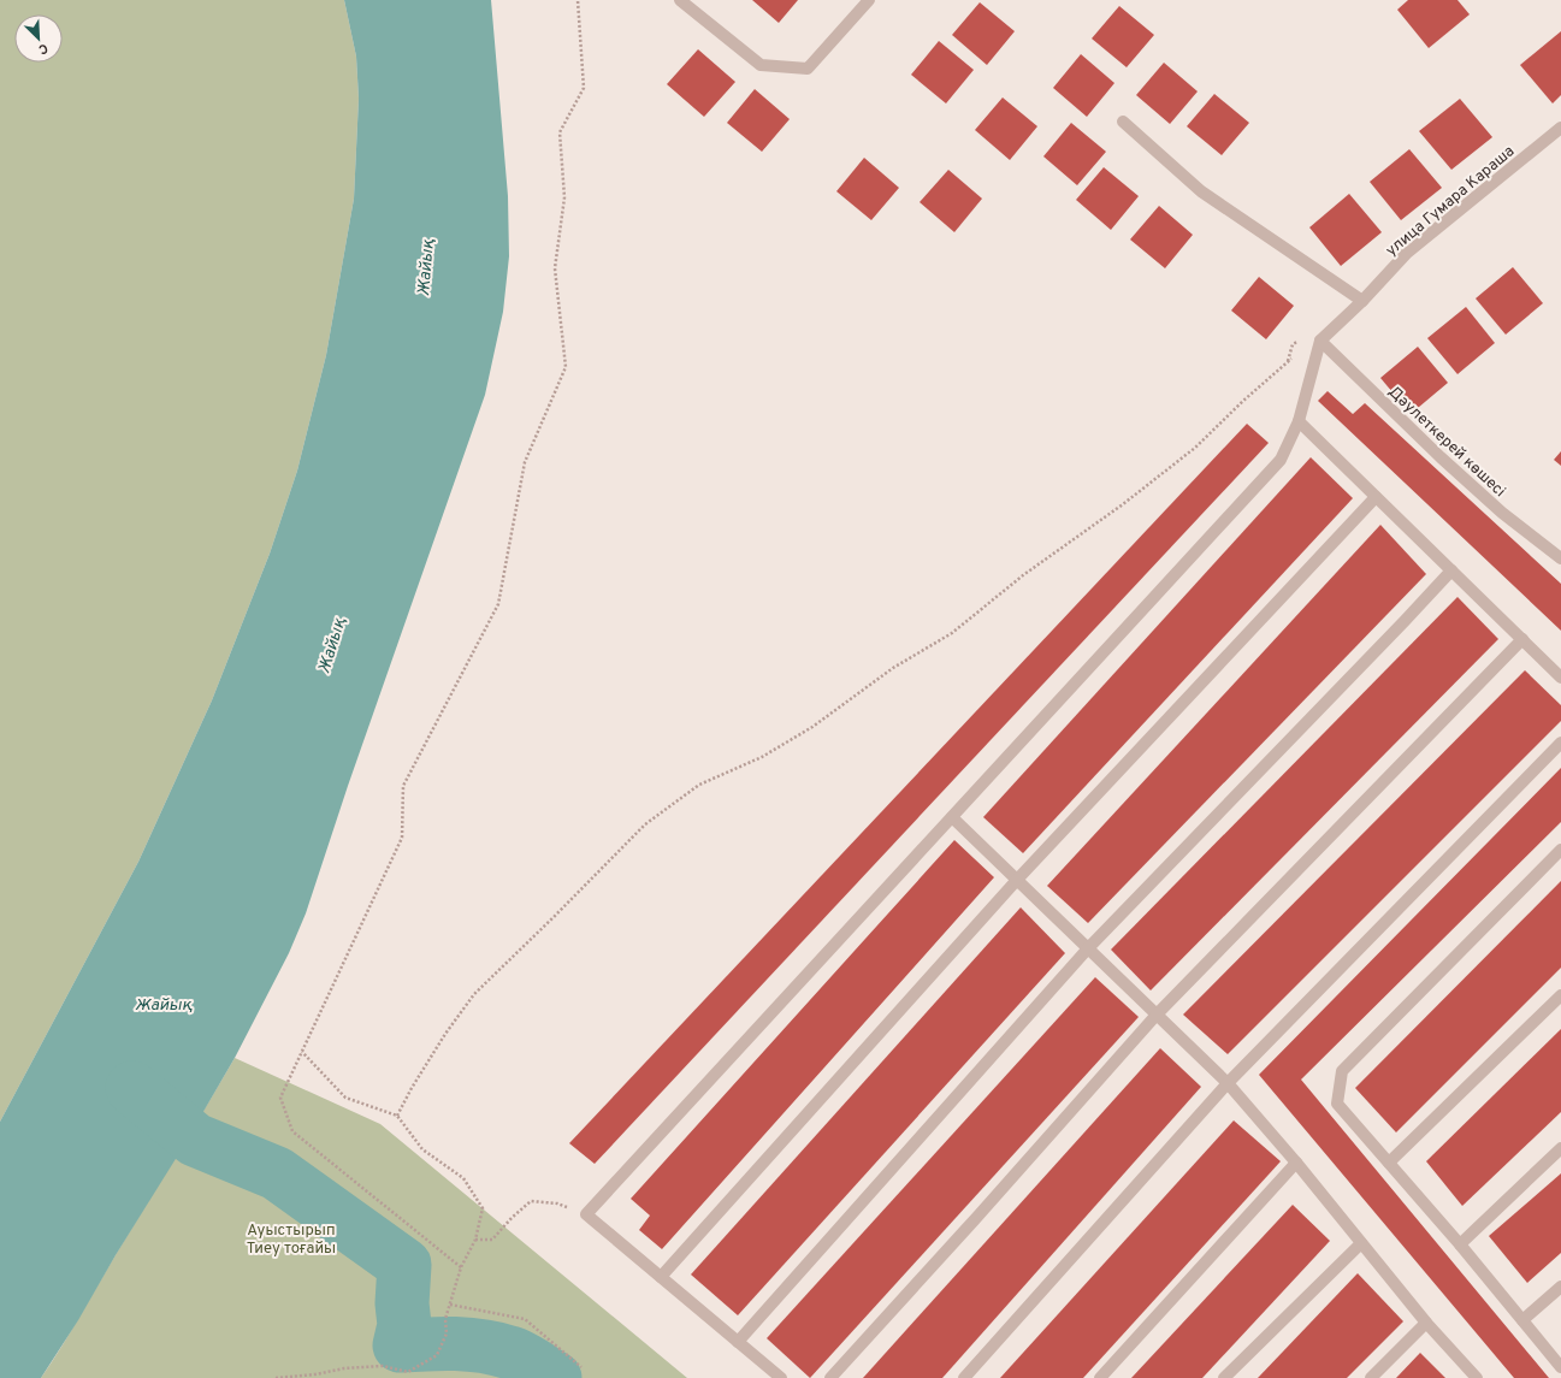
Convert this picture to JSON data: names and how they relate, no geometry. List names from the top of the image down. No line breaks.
{"streets":{"street":["улица Гумара Караша","Дәулеткерей көшесі"]},"crossings":[["улица Гумара Караша","Дәулеткерей көшесі"]],"water":["Жайық"],"parks":["Ауыстырып Тиеу тоғайы"],"north":"bottom right"}
